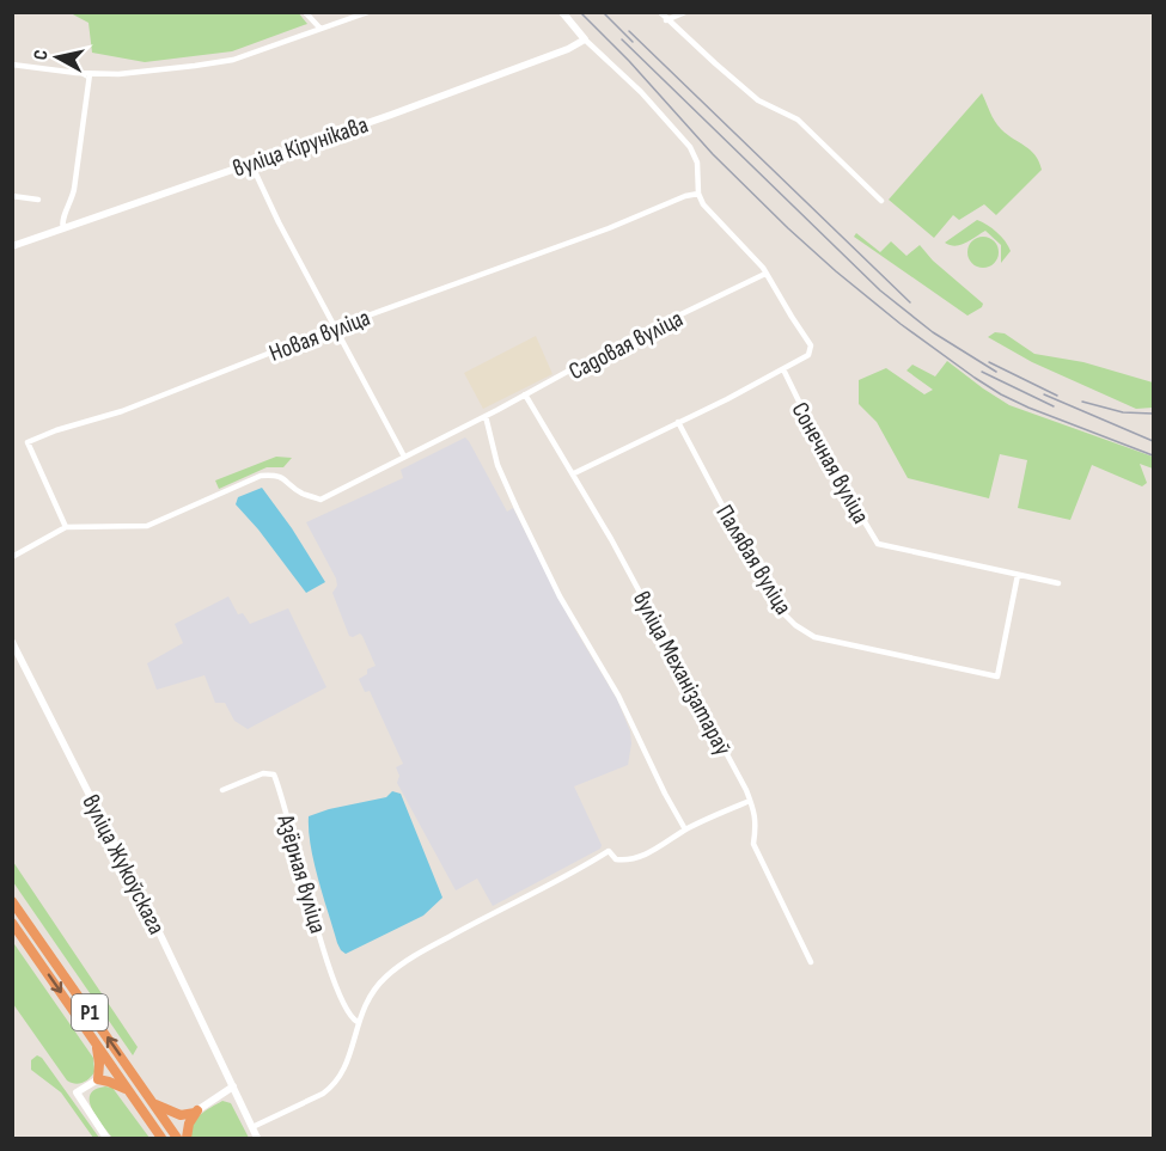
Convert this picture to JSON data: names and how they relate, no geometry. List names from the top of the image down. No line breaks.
{"streets":{"highway":["Р1"],"street":["вуліца Кірунікава","Новая вуліца","Садовая вуліца","Сонечная вуліца","Палявая вуліца","вуліца Механізатараў","вуліца Жукоўскага","Азёрная вуліца"]},"crossings":[["Новая вуліца","Садовая вуліца"],["Садовая вуліца","вуліца Механізатараў"],["Сонечная вуліца","Палявая вуліца"]],"north":"left"}
